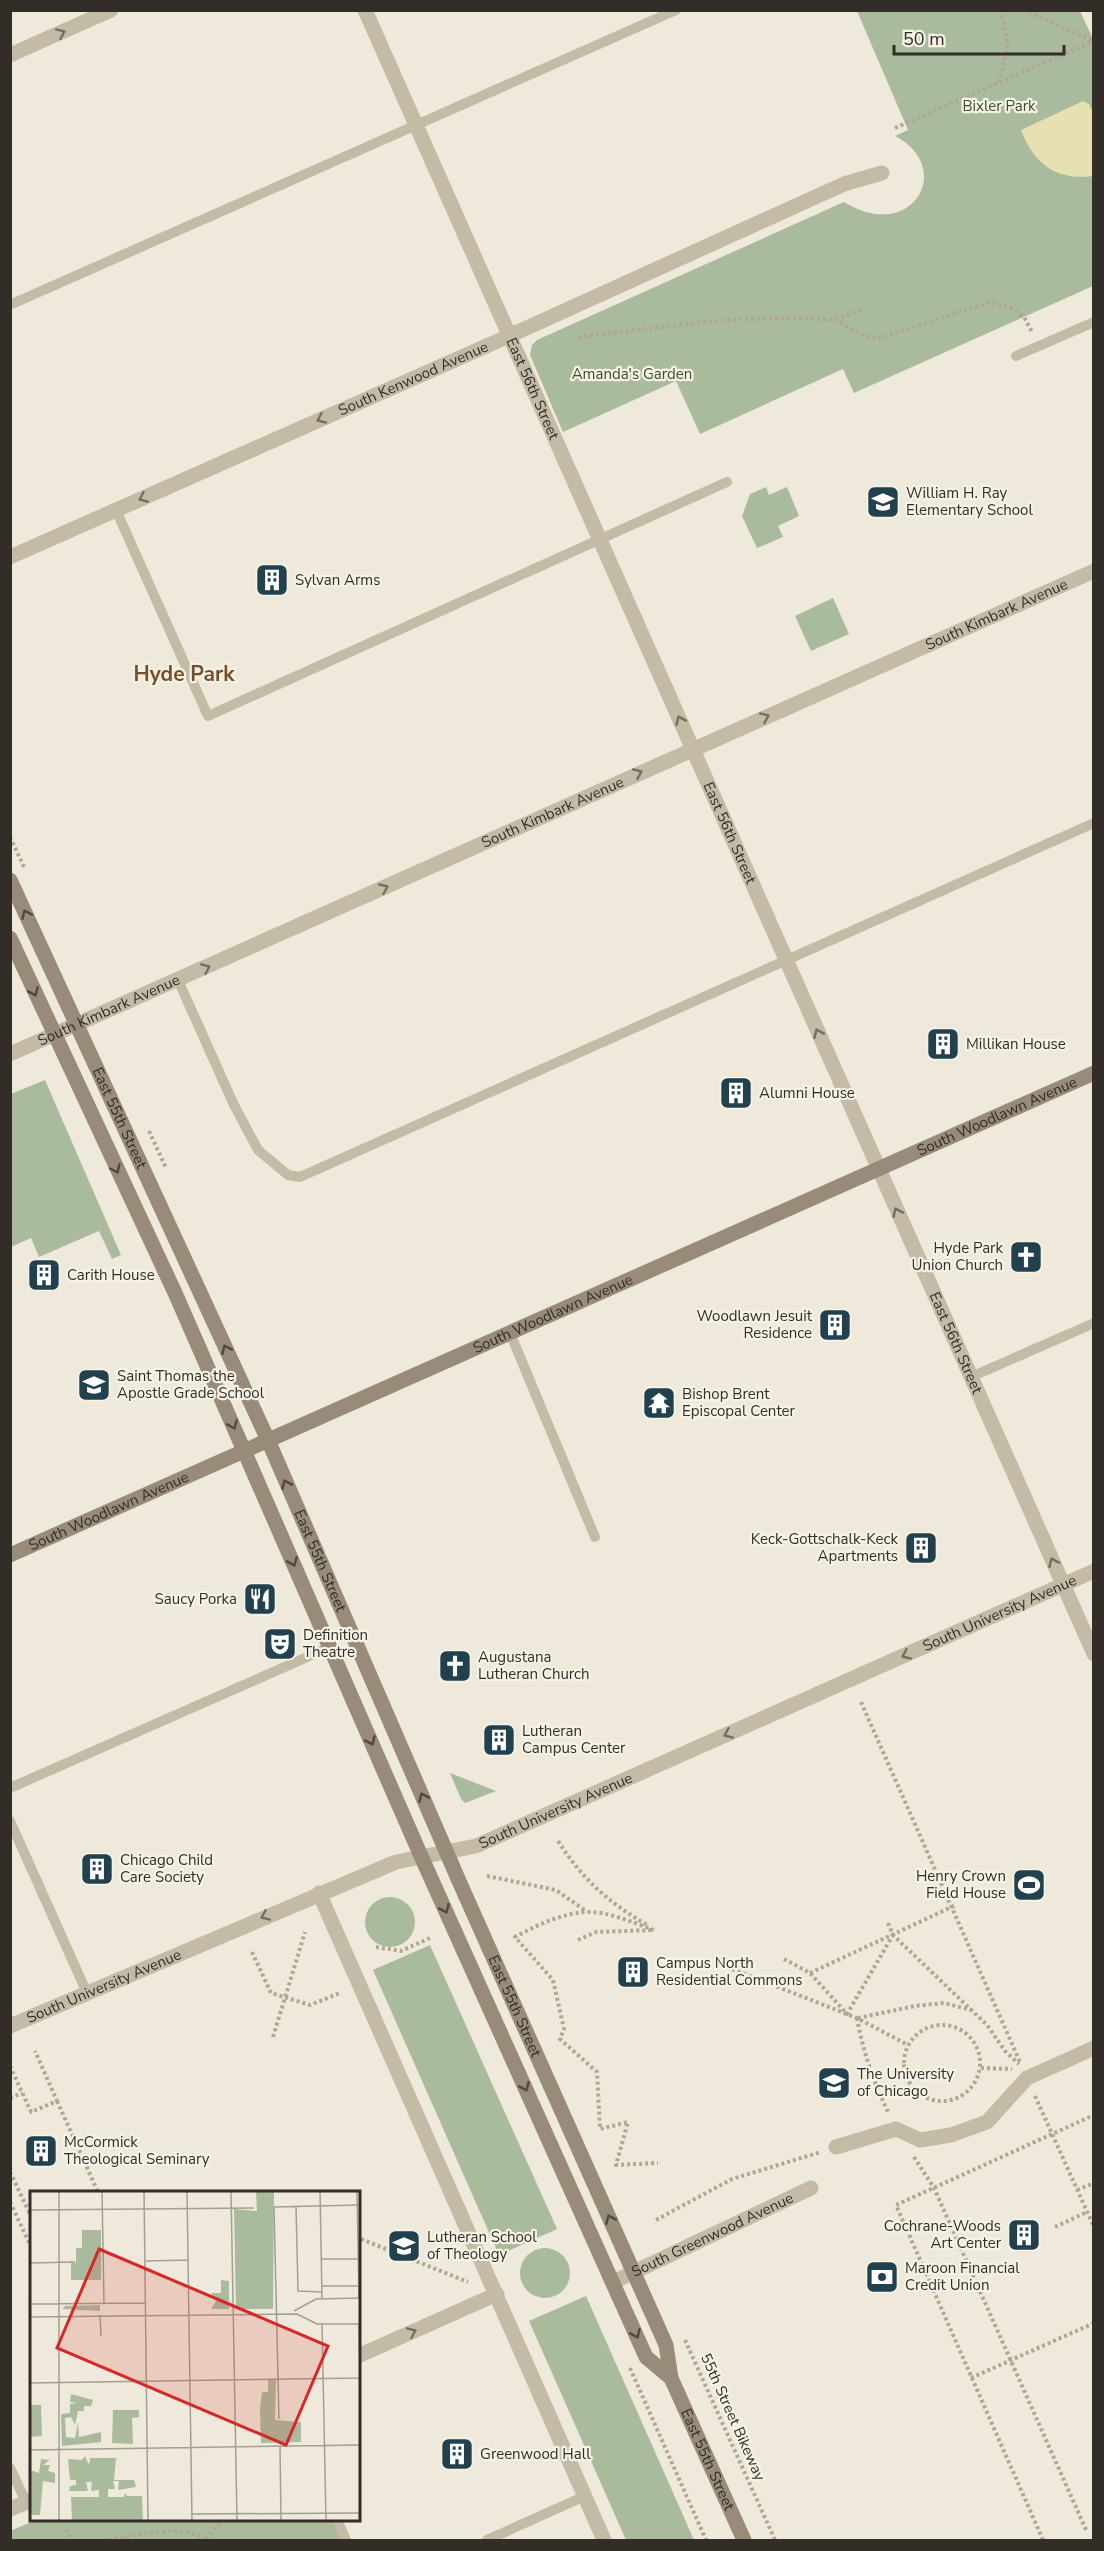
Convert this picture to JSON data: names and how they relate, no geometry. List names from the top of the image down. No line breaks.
{"streets":{"street":["South Kenwood Avenue","East 56th Street","South Kimbark Avenue","South Woodlawn Avenue","East 55th Street","South University Avenue","South Greenwood Avenue"],"path":["55th Street Bikeway"]},"crossings":[["South Kenwood Avenue","East 56th Street"],["East 56th Street","South Kimbark Avenue"],["East 56th Street","South Woodlawn Avenue"],["East 56th Street","South University Avenue"],["South Kimbark Avenue","East 55th Street"],["South Woodlawn Avenue","East 55th Street"],["East 55th Street","South University Avenue"],["East 55th Street","South Greenwood Avenue"]],"one_way":["South Kenwood Avenue","East 56th Street","South Kimbark Avenue","South University Avenue"],"districts":["Hyde Park"],"parks":["Bixler Park","Amanda's Garden"],"places":{"school or university":["William H. Ray Elementary School","Saint Thomas the Apostle Grade School","The University of Chicago","Lutheran School of Theology"],"building":["Sylvan Arms","Millikan House","Alumni House","Carith House","Woodlawn Jesuit Residence","Keck-Gottschalk-Keck Apartments","Lutheran Campus Center","Chicago Child Care Society","Campus North Residential Commons","McCormick Theological Seminary","Cochrane-Woods Art Center","Greenwood Hall"],"church":["Hyde Park Union Church","Augustana Lutheran Church"],"temple":["Bishop Brent Episcopal Center"],"restaurant":["Saucy Porka"],"theatre":["Definition Theatre"],"sports":["Henry Crown Field House"],"bank":["Maroon Financial Credit Union"]},"scale_bar":"50 m"}
